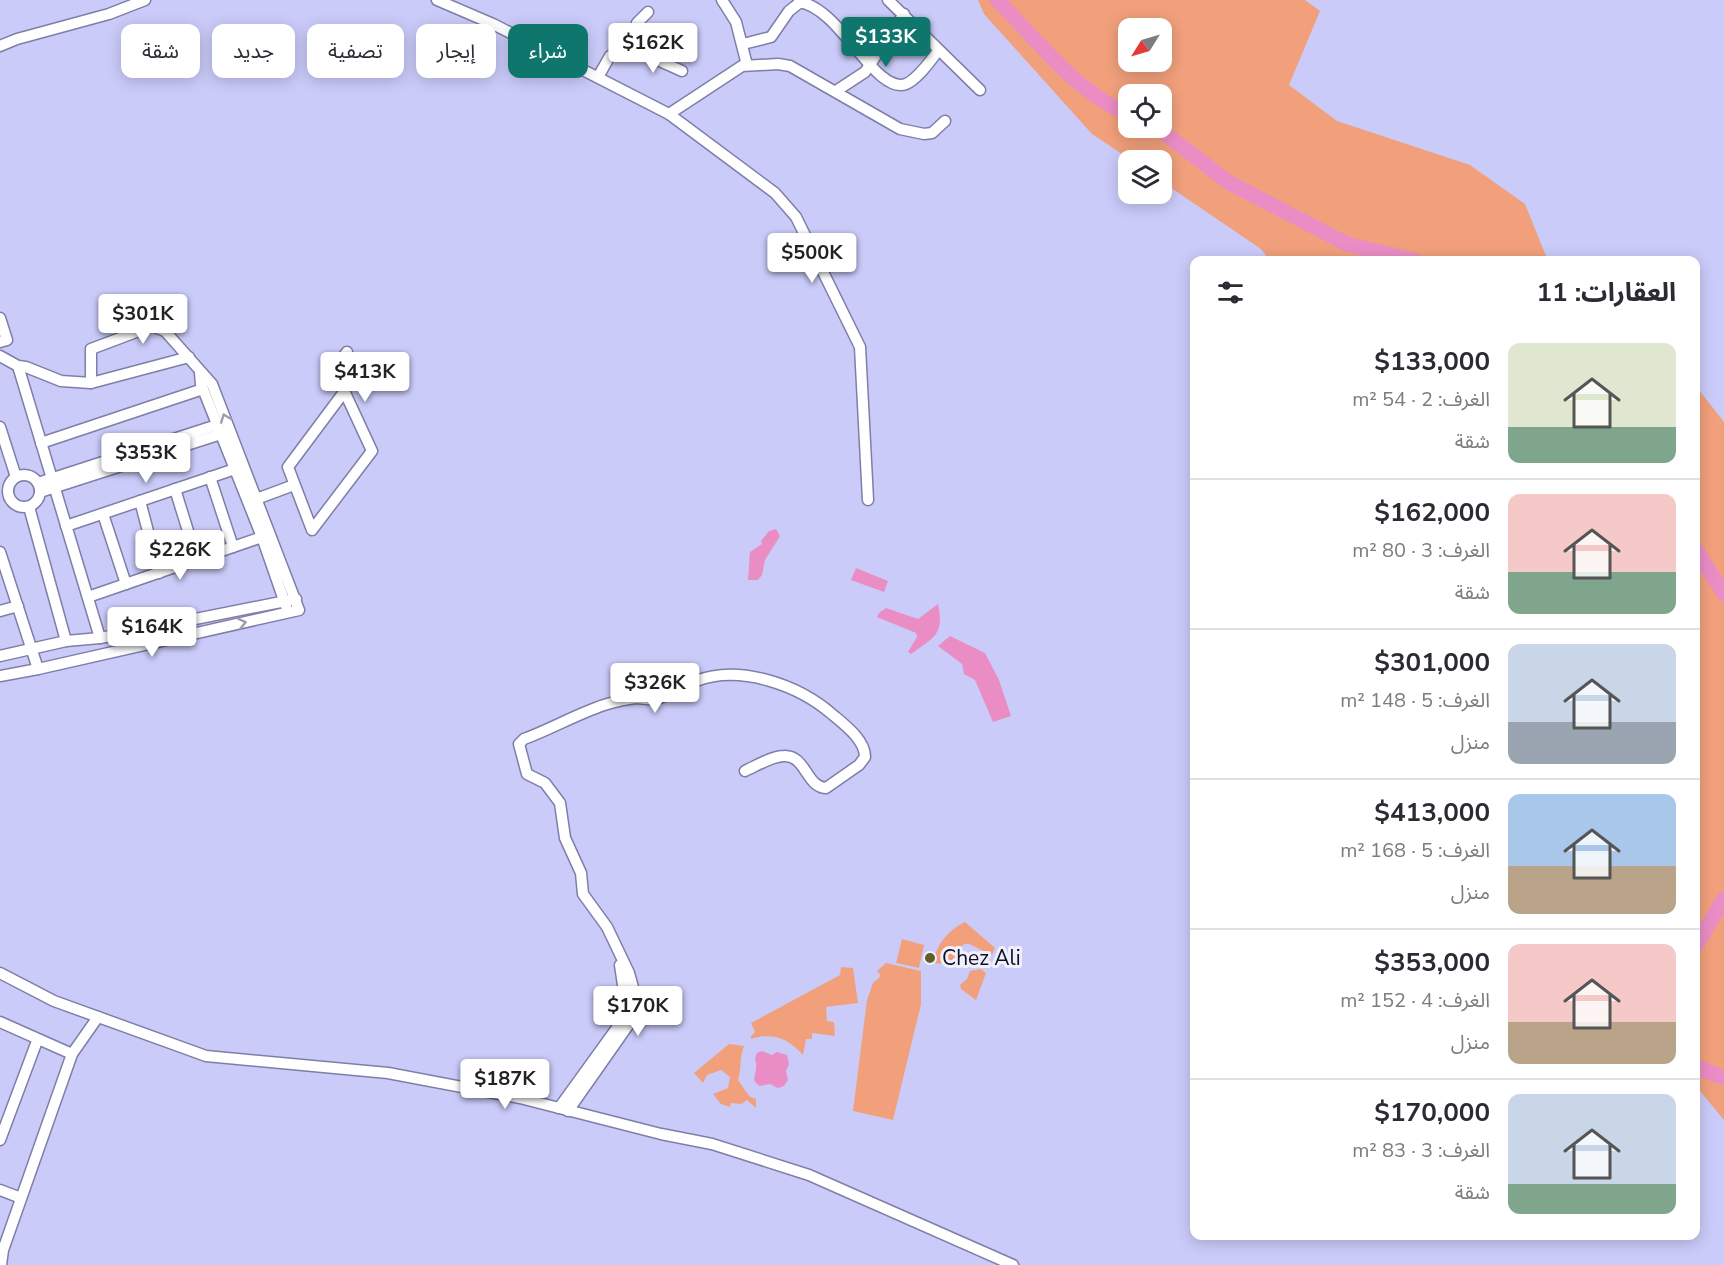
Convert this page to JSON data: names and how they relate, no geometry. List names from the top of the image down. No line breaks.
{"places":["Chez Ali"],"north":"bottom left","page":{"price":["$133K","$162K","$500K","$301K","$413K","$353K","$226K","$164K","$326K","$170K","$187K"],"chip":["شراء","إيجار","تصفية","جديد","شقة"],"heading":"العقارات: 11","list":[{"name":"$133,000","note":"الغرف: 2 · 54 m² · شقة"},{"name":"$162,000","note":"الغرف: 3 · 80 m² · شقة"},{"name":"$301,000","note":"الغرف: 5 · 148 m² · منزل"},{"name":"$413,000","note":"الغرف: 5 · 168 m² · منزل"},{"name":"$353,000","note":"الغرف: 4 · 152 m² · منزل"},{"name":"$170,000","note":"الغرف: 3 · 83 m² · شقة"}]}}
